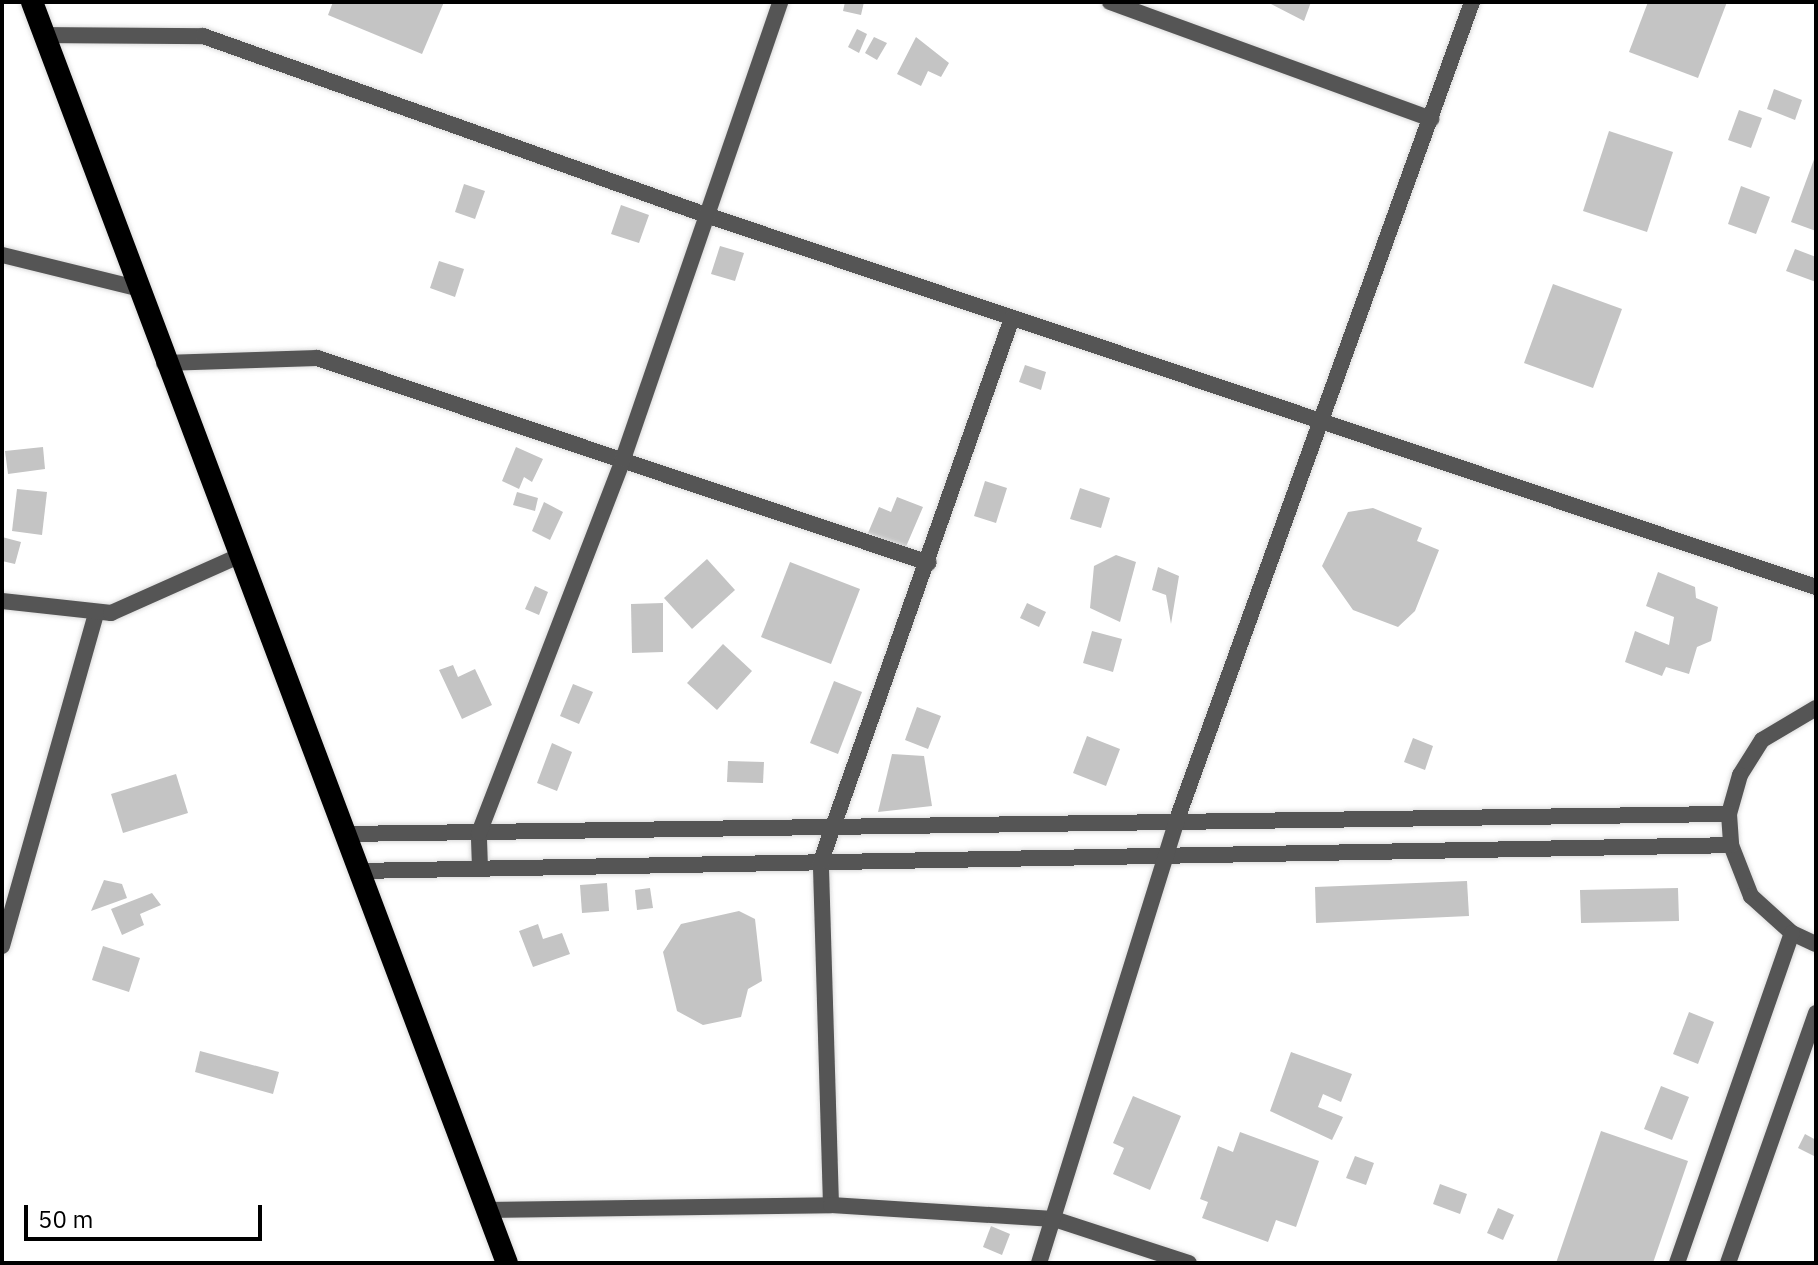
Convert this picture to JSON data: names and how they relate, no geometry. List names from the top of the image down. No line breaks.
{"scale_bar":"50 m"}
